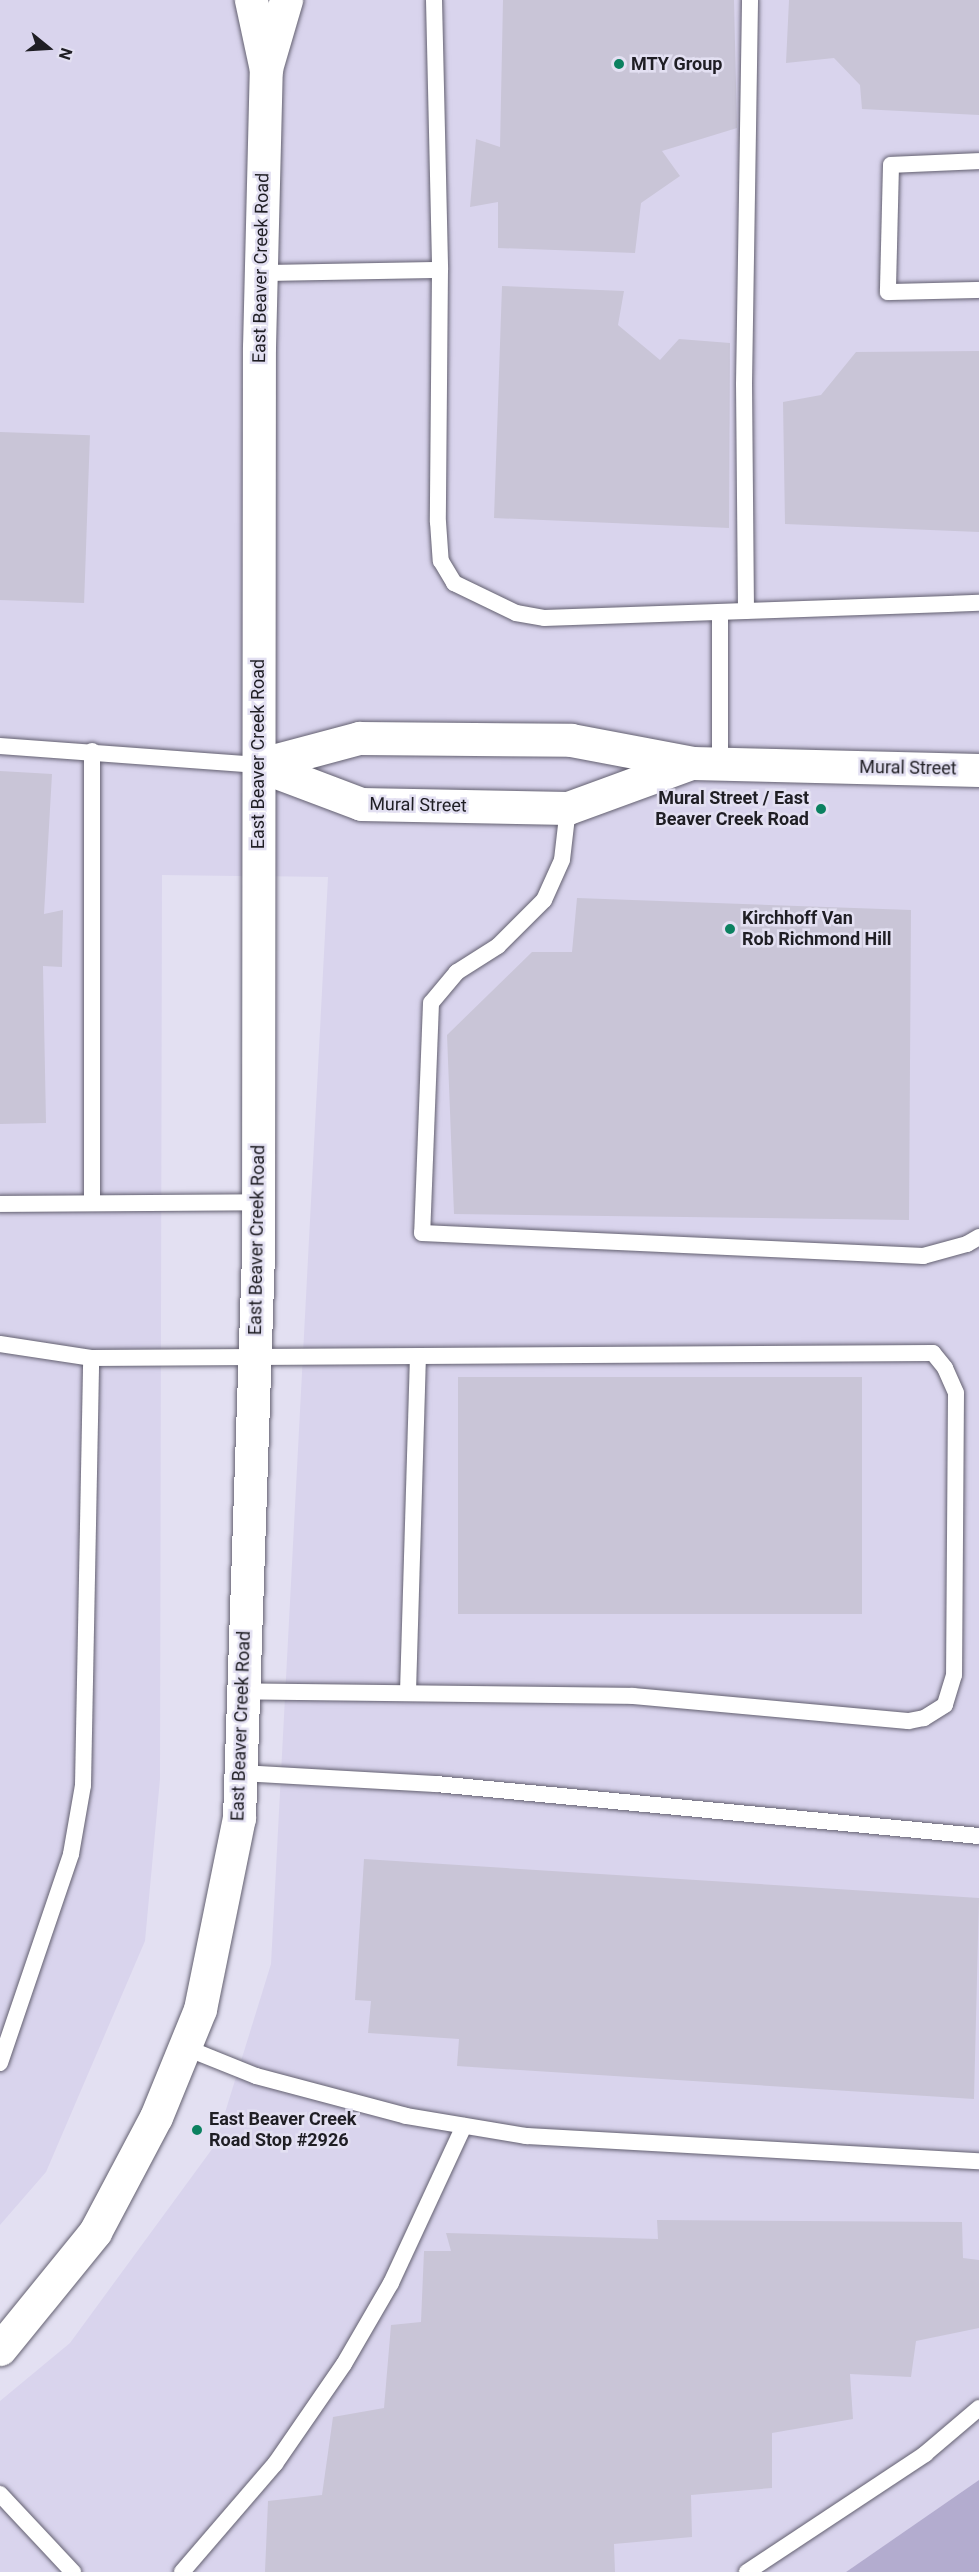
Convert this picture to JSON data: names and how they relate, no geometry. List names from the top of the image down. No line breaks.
{"streets":{"street":["East Beaver Creek Road","Mural Street"]},"crossings":[["East Beaver Creek Road","Mural Street"]],"places":["MTY Group","Mural Street / East Beaver Creek Road","Kirchhoff Van Rob Richmond Hill","East Beaver Creek Road Stop #2926"],"north":"right"}
